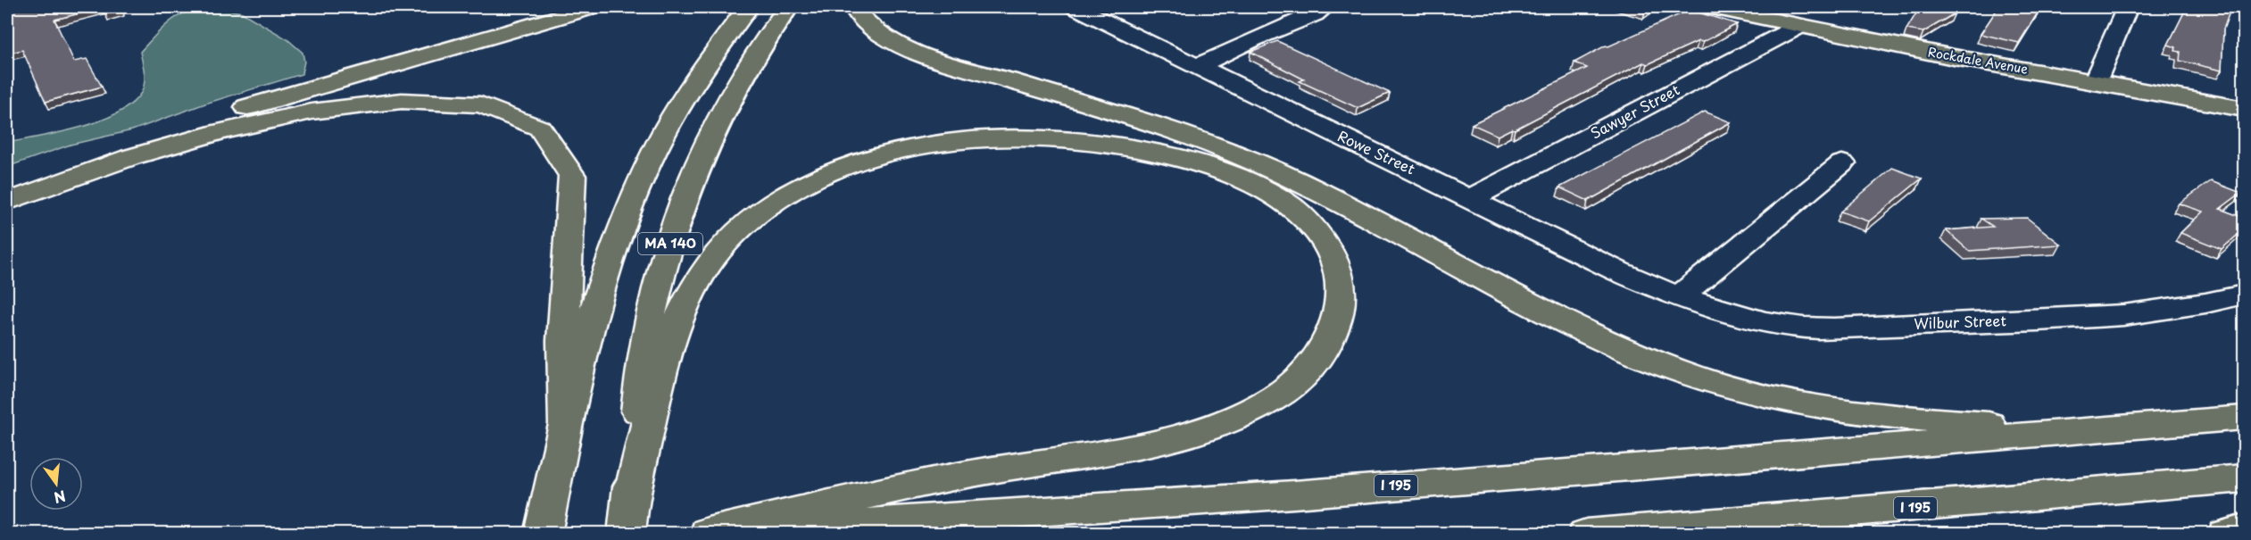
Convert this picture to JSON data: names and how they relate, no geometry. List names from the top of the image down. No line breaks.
{"streets":{"main road":["Rockdale Avenue","MA 140","I 195"],"street":["Sawyer Street","Rowe Street","Wilbur Street"]},"crossings":[["Rockdale Avenue","Sawyer Street"],["Sawyer Street","Rowe Street"],["Rowe Street","Wilbur Street"]],"north":"bottom"}
